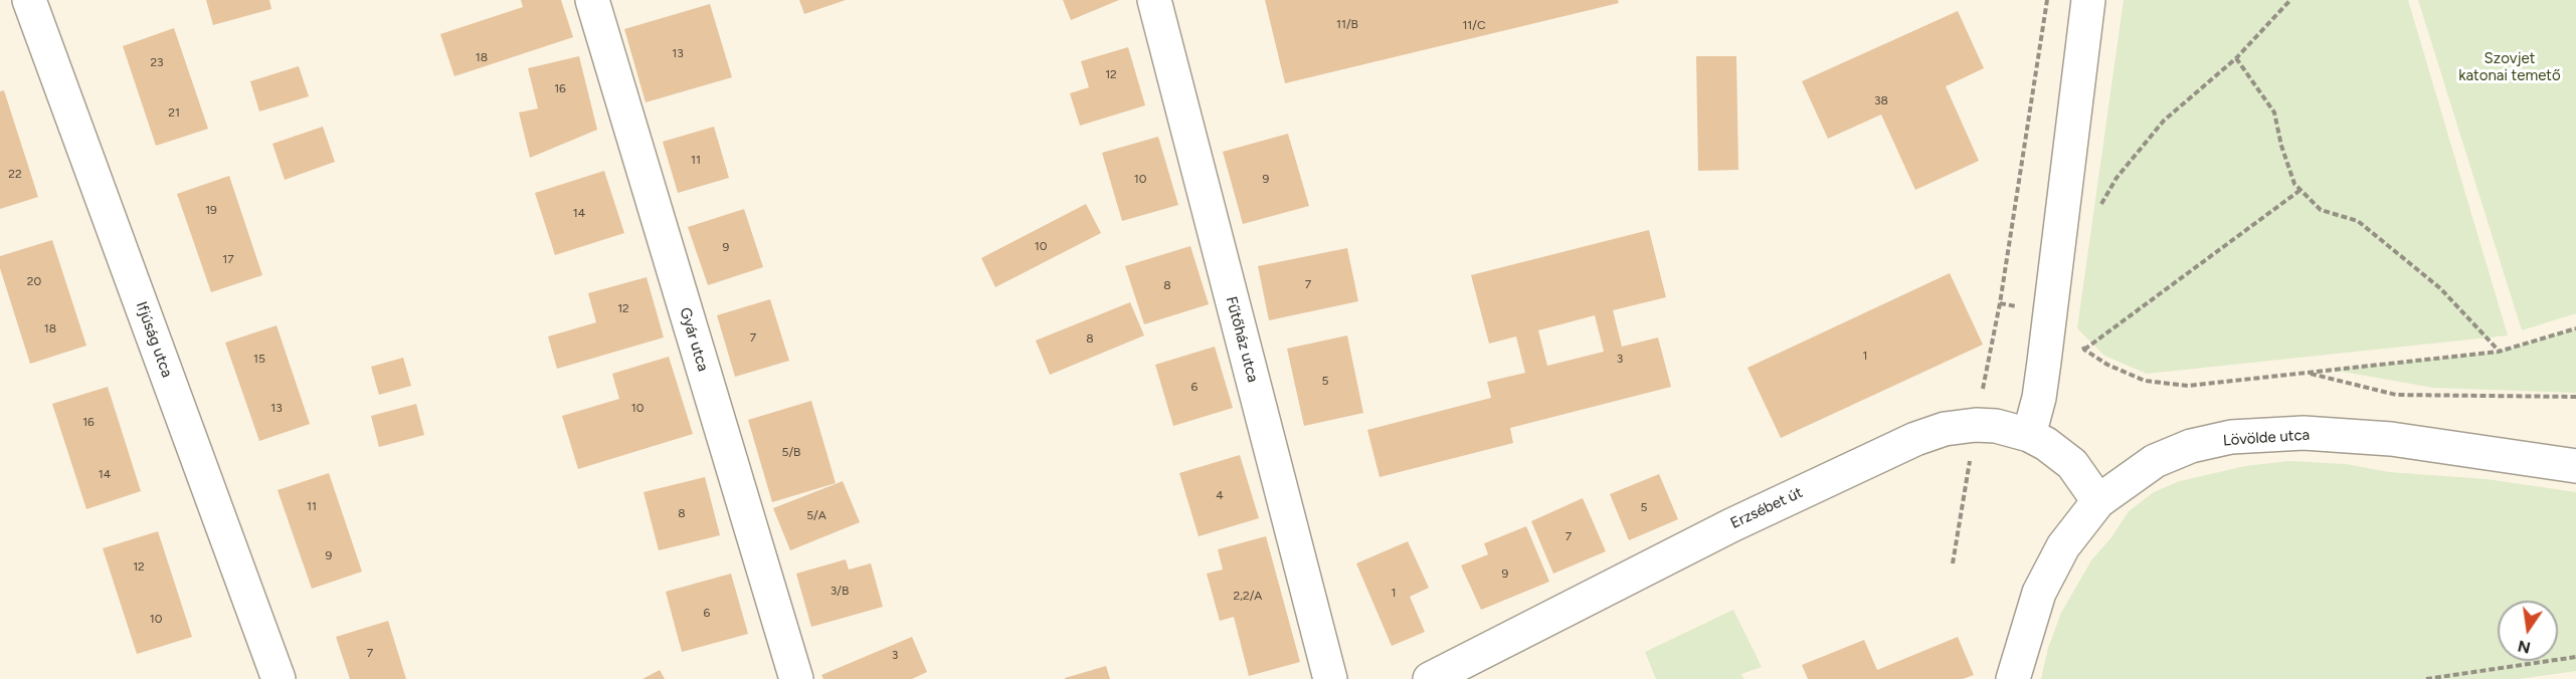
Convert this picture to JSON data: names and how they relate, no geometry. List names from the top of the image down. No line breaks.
{"streets":{"street":["Ifjúság utca","Gyár utca","Fűtőház utca","Lövölde utca","Erzsébet út"]},"crossings":[["Lövölde utca","Erzsébet út"]],"parks":["Szovjet katonai temető"],"house_numbers":["11/B","11/C","13","18","23","12","16","38","21","11","22","10","9","19","14","10","9","17","20","7","8","12","18","7","8","1","15","3","5","6","13","10","16","5/B","14","4","11","5","8","5/A","7","9","12","9","3/B","1","2,2/A","6","10","7","3"],"north":"bottom"}
